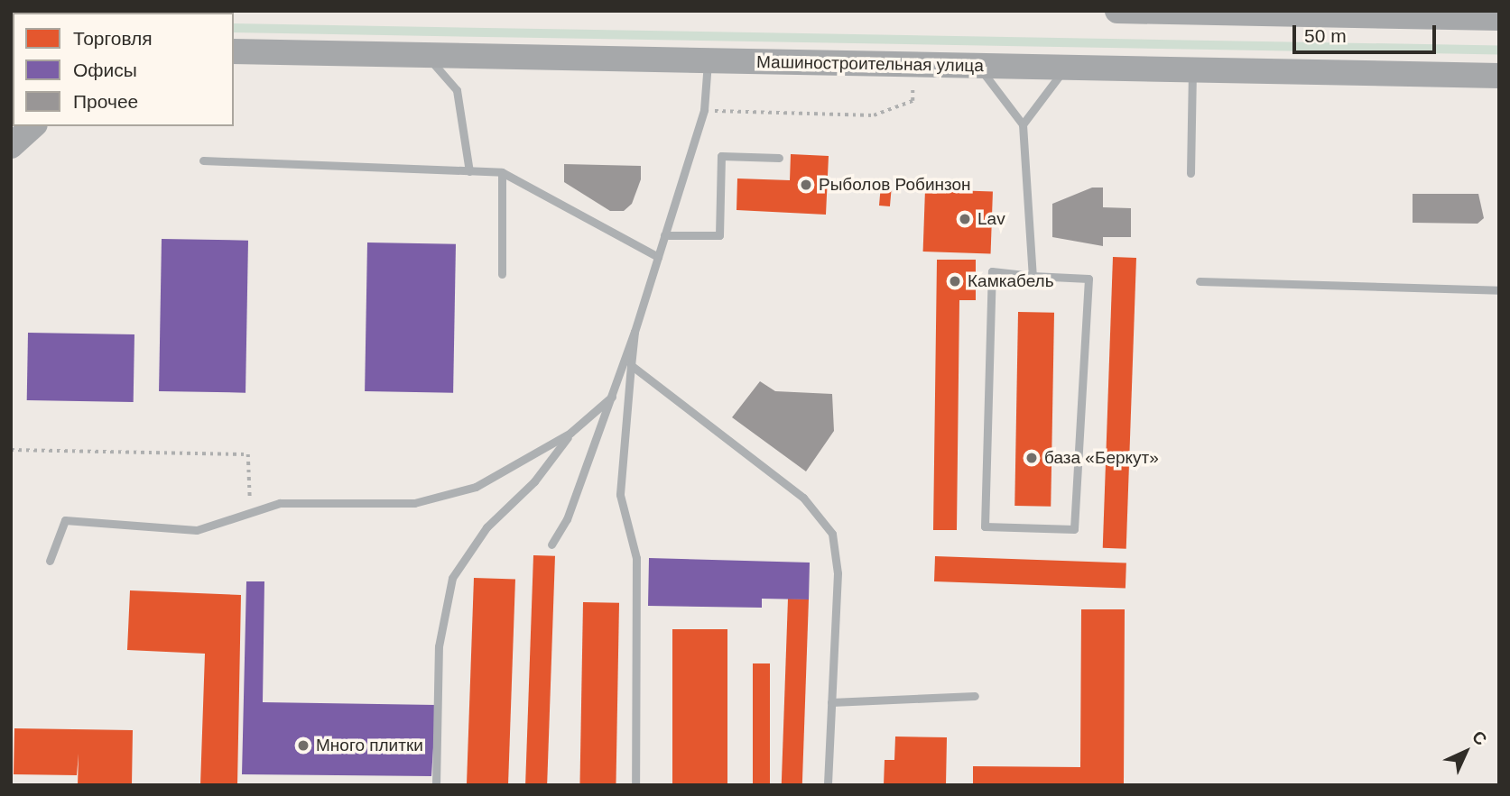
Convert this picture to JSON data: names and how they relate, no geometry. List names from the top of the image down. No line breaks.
{"streets":{"main road":["Машиностроительная улица"]},"places":["Рыболов Робинзон","Lav","Камкабель","база «Беркут»","Много плитки"],"legend":["Торговля","Офисы","Прочее"],"scale_bar":"50 m","north":"top right"}
